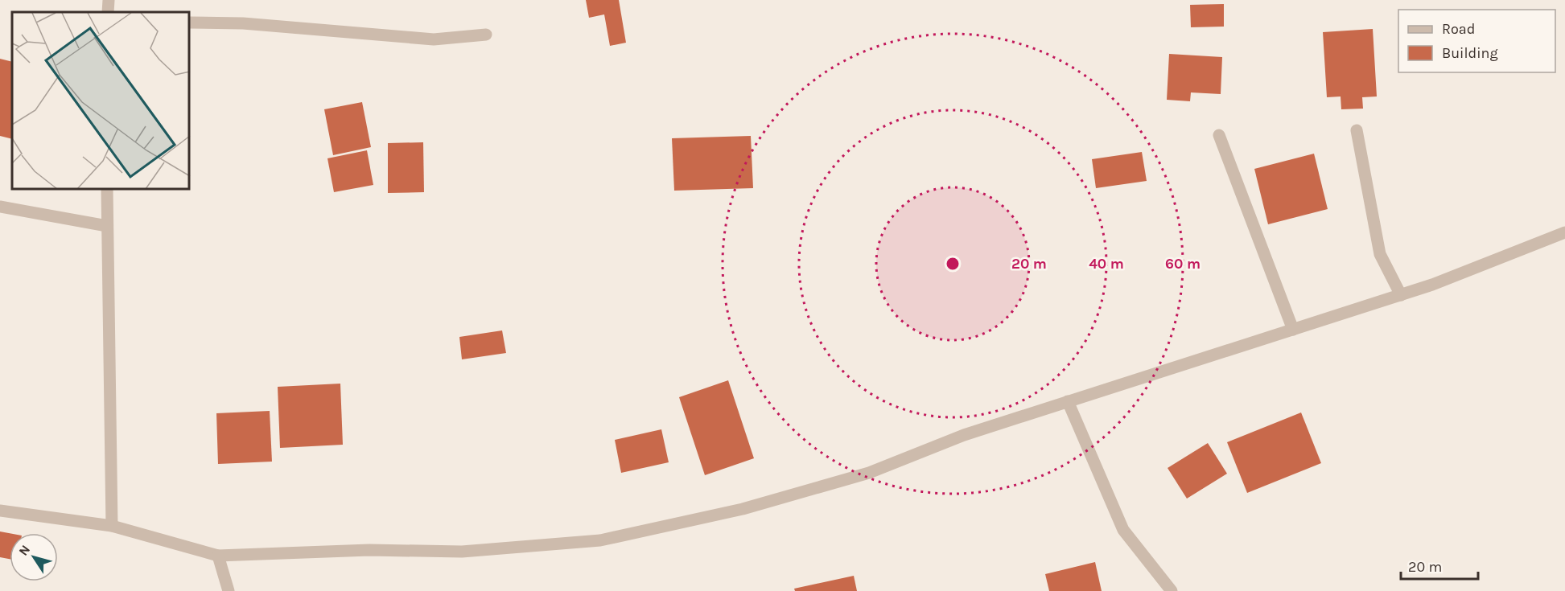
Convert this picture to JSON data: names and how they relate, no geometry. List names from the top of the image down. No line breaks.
{"legend":["Road","Building"],"scale_bar":"20 m","north":"top left","rings":["20 m","40 m","60 m"]}
